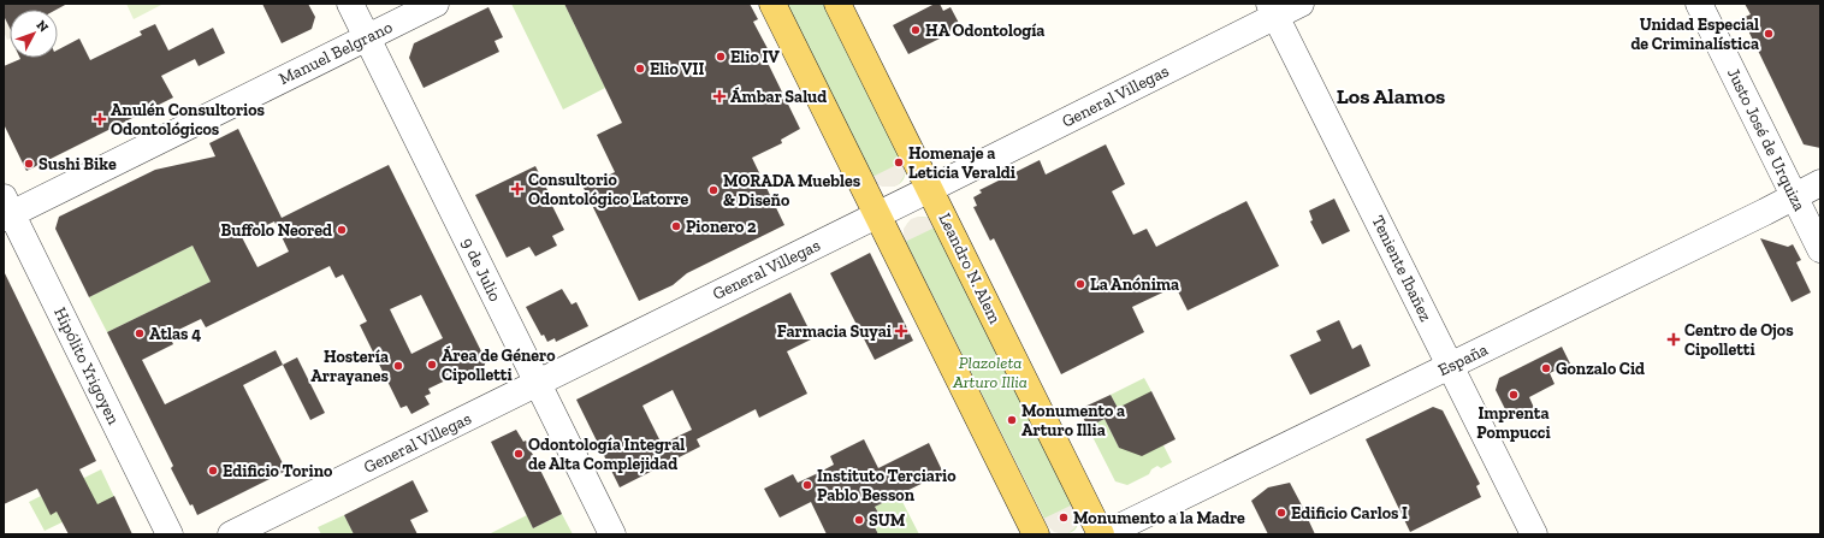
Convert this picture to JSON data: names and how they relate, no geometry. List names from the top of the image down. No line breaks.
{"streets":{"main road":["Leandro N. Alem"],"street":["Manuel Belgrano","General Villegas","Justo José de Urquiza","Teniente Ibañez","9 de Julio","España","Hipólito Yrigoyen"]},"crossings":[["Manuel Belgrano","9 de Julio"],["Manuel Belgrano","Hipólito Yrigoyen"],["General Villegas","Leandro N. Alem"],["General Villegas","Teniente Ibañez"],["General Villegas","9 de Julio"],["Justo José de Urquiza","España"],["Leandro N. Alem","España"],["Teniente Ibañez","España"]],"districts":["Los Alamos"],"parks":["Plazoleta Arturo Illia"],"places":{"other":["HA Odontología","Unidad Especial de Criminalística","Elio IV","Elio VII","Homenaje a Leticia Veraldi","Sushi Bike","MORADA Muebles & Diseño","Pionero 2","Buffolo Neored","La Anónima","Atlas 4","Área de Género Cipolletti","Hostería Arrayanes","Gonzalo Cid","Imprenta Pompucci","Monumento a Arturo Illia","Odontología Integral de Alta Complejidad","Edificio Torino","Instituto Terciario Pablo Besson","Edificio Carlos I","Monumento a la Madre","SUM"],"health":["Ámbar Salud","Anulén Consultorios Odontológicos","Consultorio Odontológico Latorre","Farmacia Suyai","Centro de Ojos Cipolletti"]},"north":"top right"}
